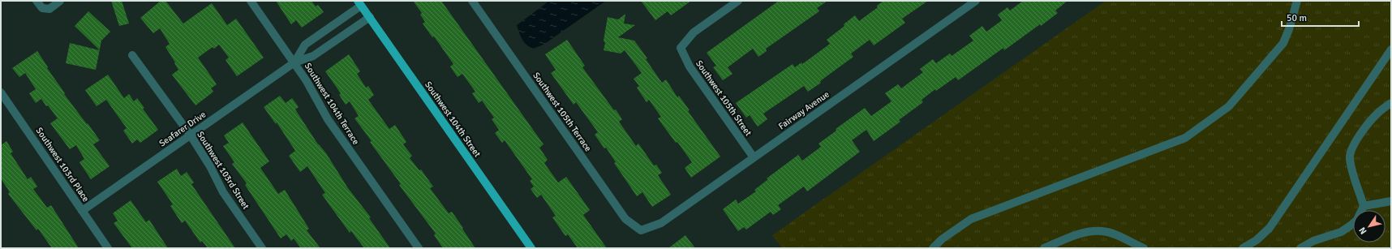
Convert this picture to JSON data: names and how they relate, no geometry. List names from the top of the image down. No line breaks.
{"streets":{"main road":["Southwest 104th Street"],"street":["Southwest 105th Street","Southwest 104th Terrace","Fairway Avenue","Southwest 105th Terrace","Seafarer Drive","Southwest 103rd Place","Southwest 103rd Street"]},"crossings":[["Southwest 105th Street","Fairway Avenue"],["Southwest 104th Terrace","Seafarer Drive"],["Fairway Avenue","Southwest 105th Terrace"],["Southwest 104th Street","Seafarer Drive"],["Seafarer Drive","Southwest 103rd Place"],["Seafarer Drive","Southwest 103rd Street"]],"scale_bar":"50 m","north":"bottom left"}
